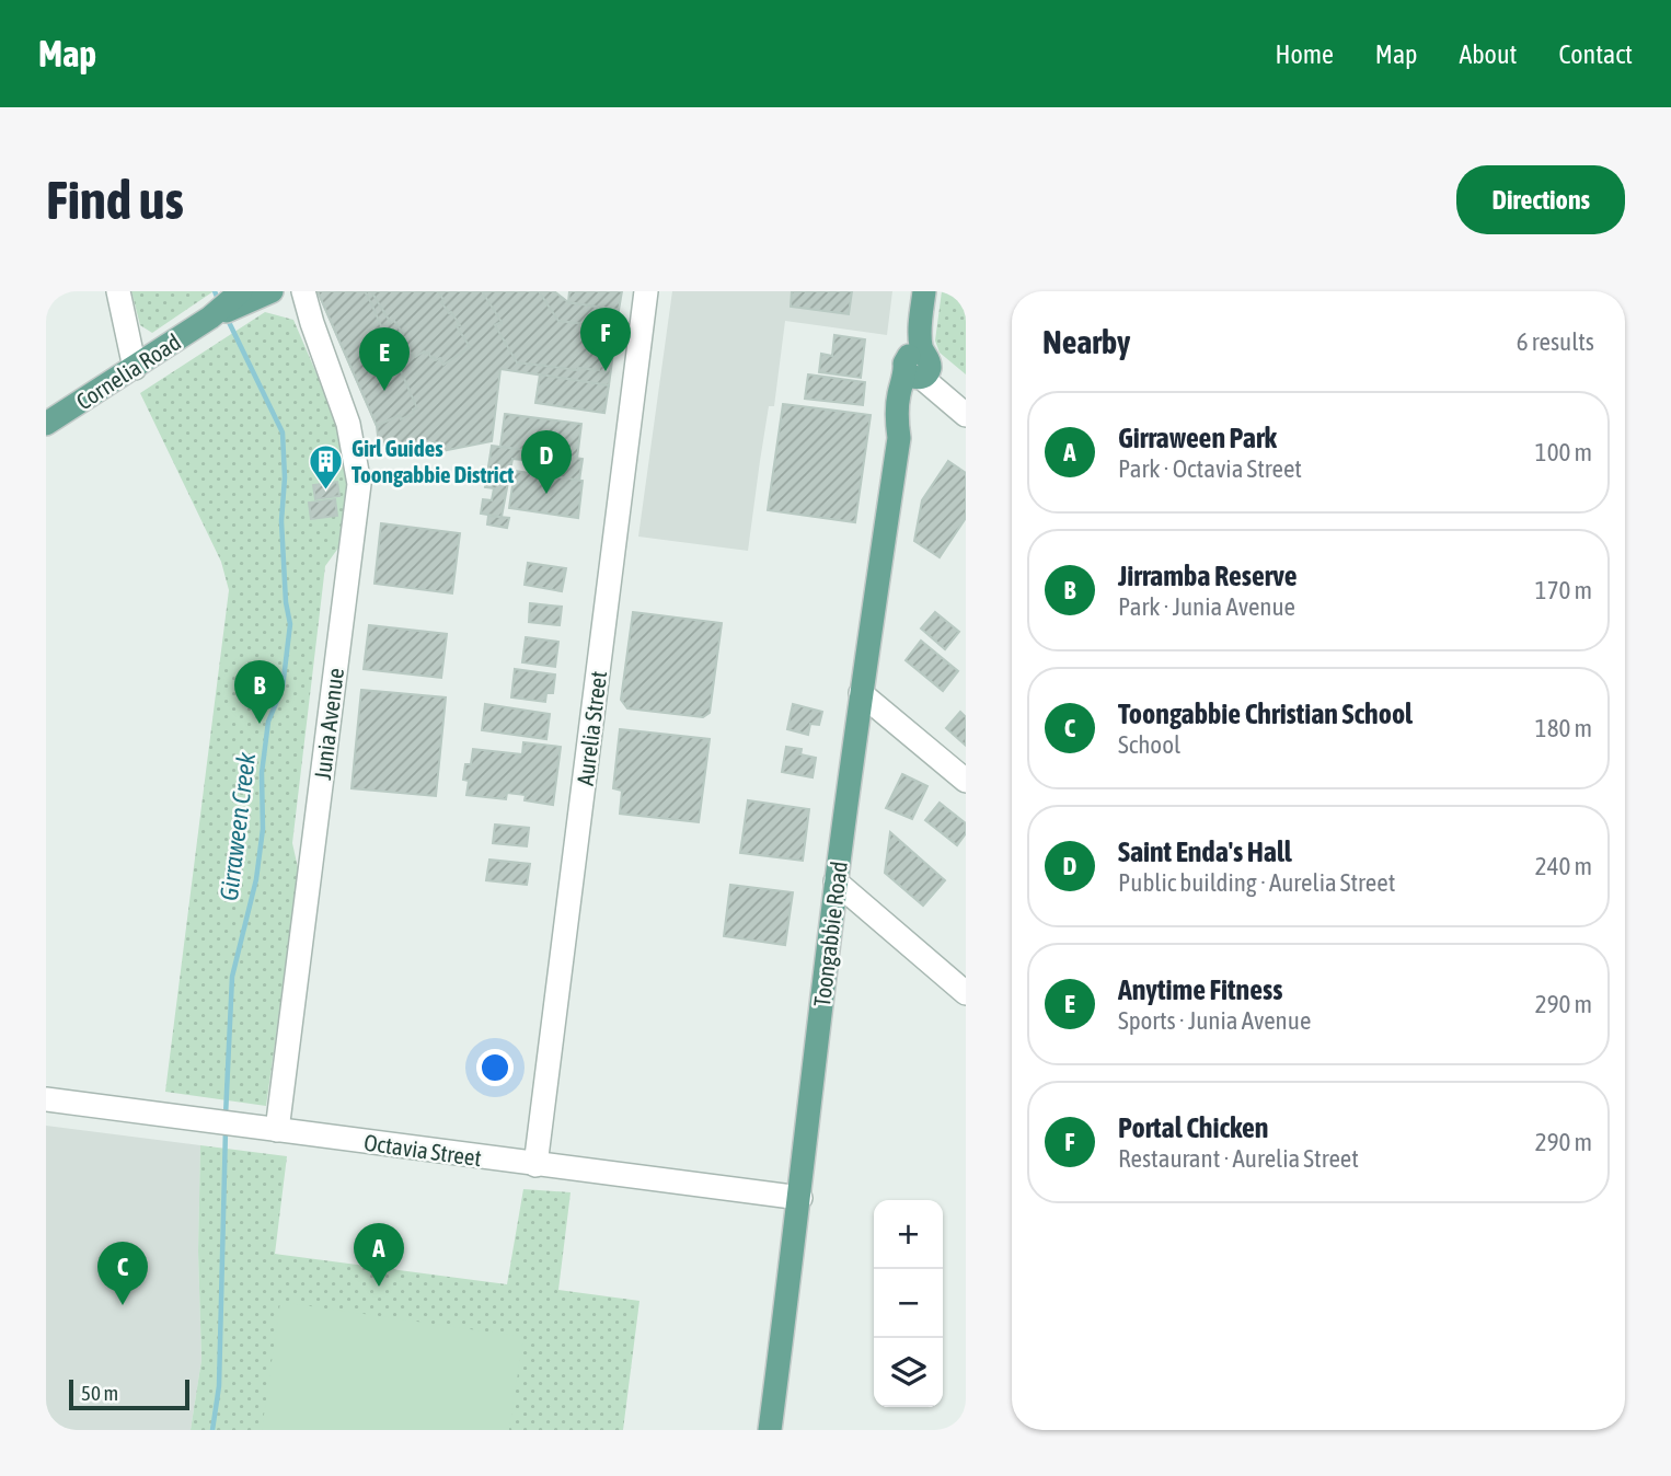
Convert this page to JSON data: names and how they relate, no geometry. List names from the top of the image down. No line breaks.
{"streets":{"main road":["Cornelia Road","Toongabbie Road"],"street":["Junia Avenue","Aurelia Street","Octavia Street"]},"crossings":[["Junia Avenue","Octavia Street"],["Aurelia Street","Octavia Street"],["Toongabbie Road","Octavia Street"]],"water":["Girraween Creek"],"places":{"building":["Girl Guides Toongabbie District"]},"scale_bar":"50 m","page":{"header":"Map","nav":["Home","Map","About","Contact"],"buttons":"Directions","title":"Find us","heading":["Nearby","6 results"],"pins":["F","E","D","B","A","C"],"list":[{"mark":"A","name":"Girraween Park","note":"Park · Octavia Street","value":"100 m"},{"mark":"B","name":"Jirramba Reserve","note":"Park · Junia Avenue","value":"170 m"},{"mark":"C","name":"Toongabbie Christian School","note":"School","value":"180 m"},{"mark":"D","name":"Saint Enda's Hall","note":"Public building · Aurelia Street","value":"240 m"},{"mark":"E","name":"Anytime Fitness","note":"Sports · Junia Avenue","value":"290 m"},{"mark":"F","name":"Portal Chicken","note":"Restaurant · Aurelia Street","value":"290 m"}],"map_buttons":["+","−"],"scale":"50 m"}}
